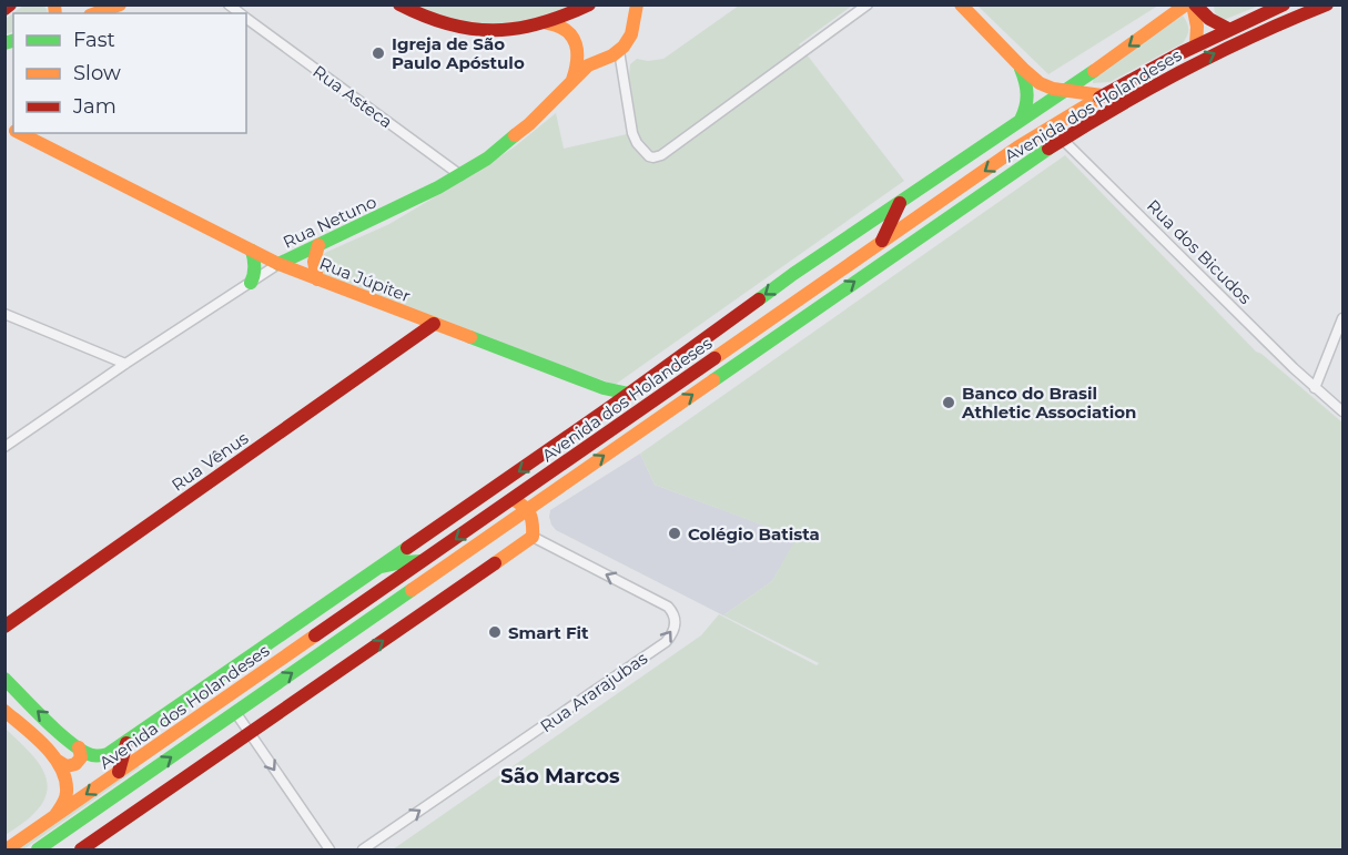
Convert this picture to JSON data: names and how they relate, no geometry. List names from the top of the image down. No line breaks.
{"streets":{"main road":["Avenida dos Holandeses","Rua Netuno","Rua Júpiter","Rua Vênus"],"street":["Rua Asteca","Rua dos Bicudos","Rua Ararajubas"]},"crossings":[["Rua Asteca","Rua Netuno"],["Avenida dos Holandeses","Rua dos Bicudos"],["Avenida dos Holandeses","Rua Júpiter"],["Rua Netuno","Rua Júpiter"],["Rua Júpiter","Rua Vênus"]],"districts":["São Marcos"],"places":["Igreja de São Paulo Apóstulo","Banco do Brasil Athletic Association","Colégio Batista","Smart Fit"],"legend":["Fast","Slow","Jam"]}
